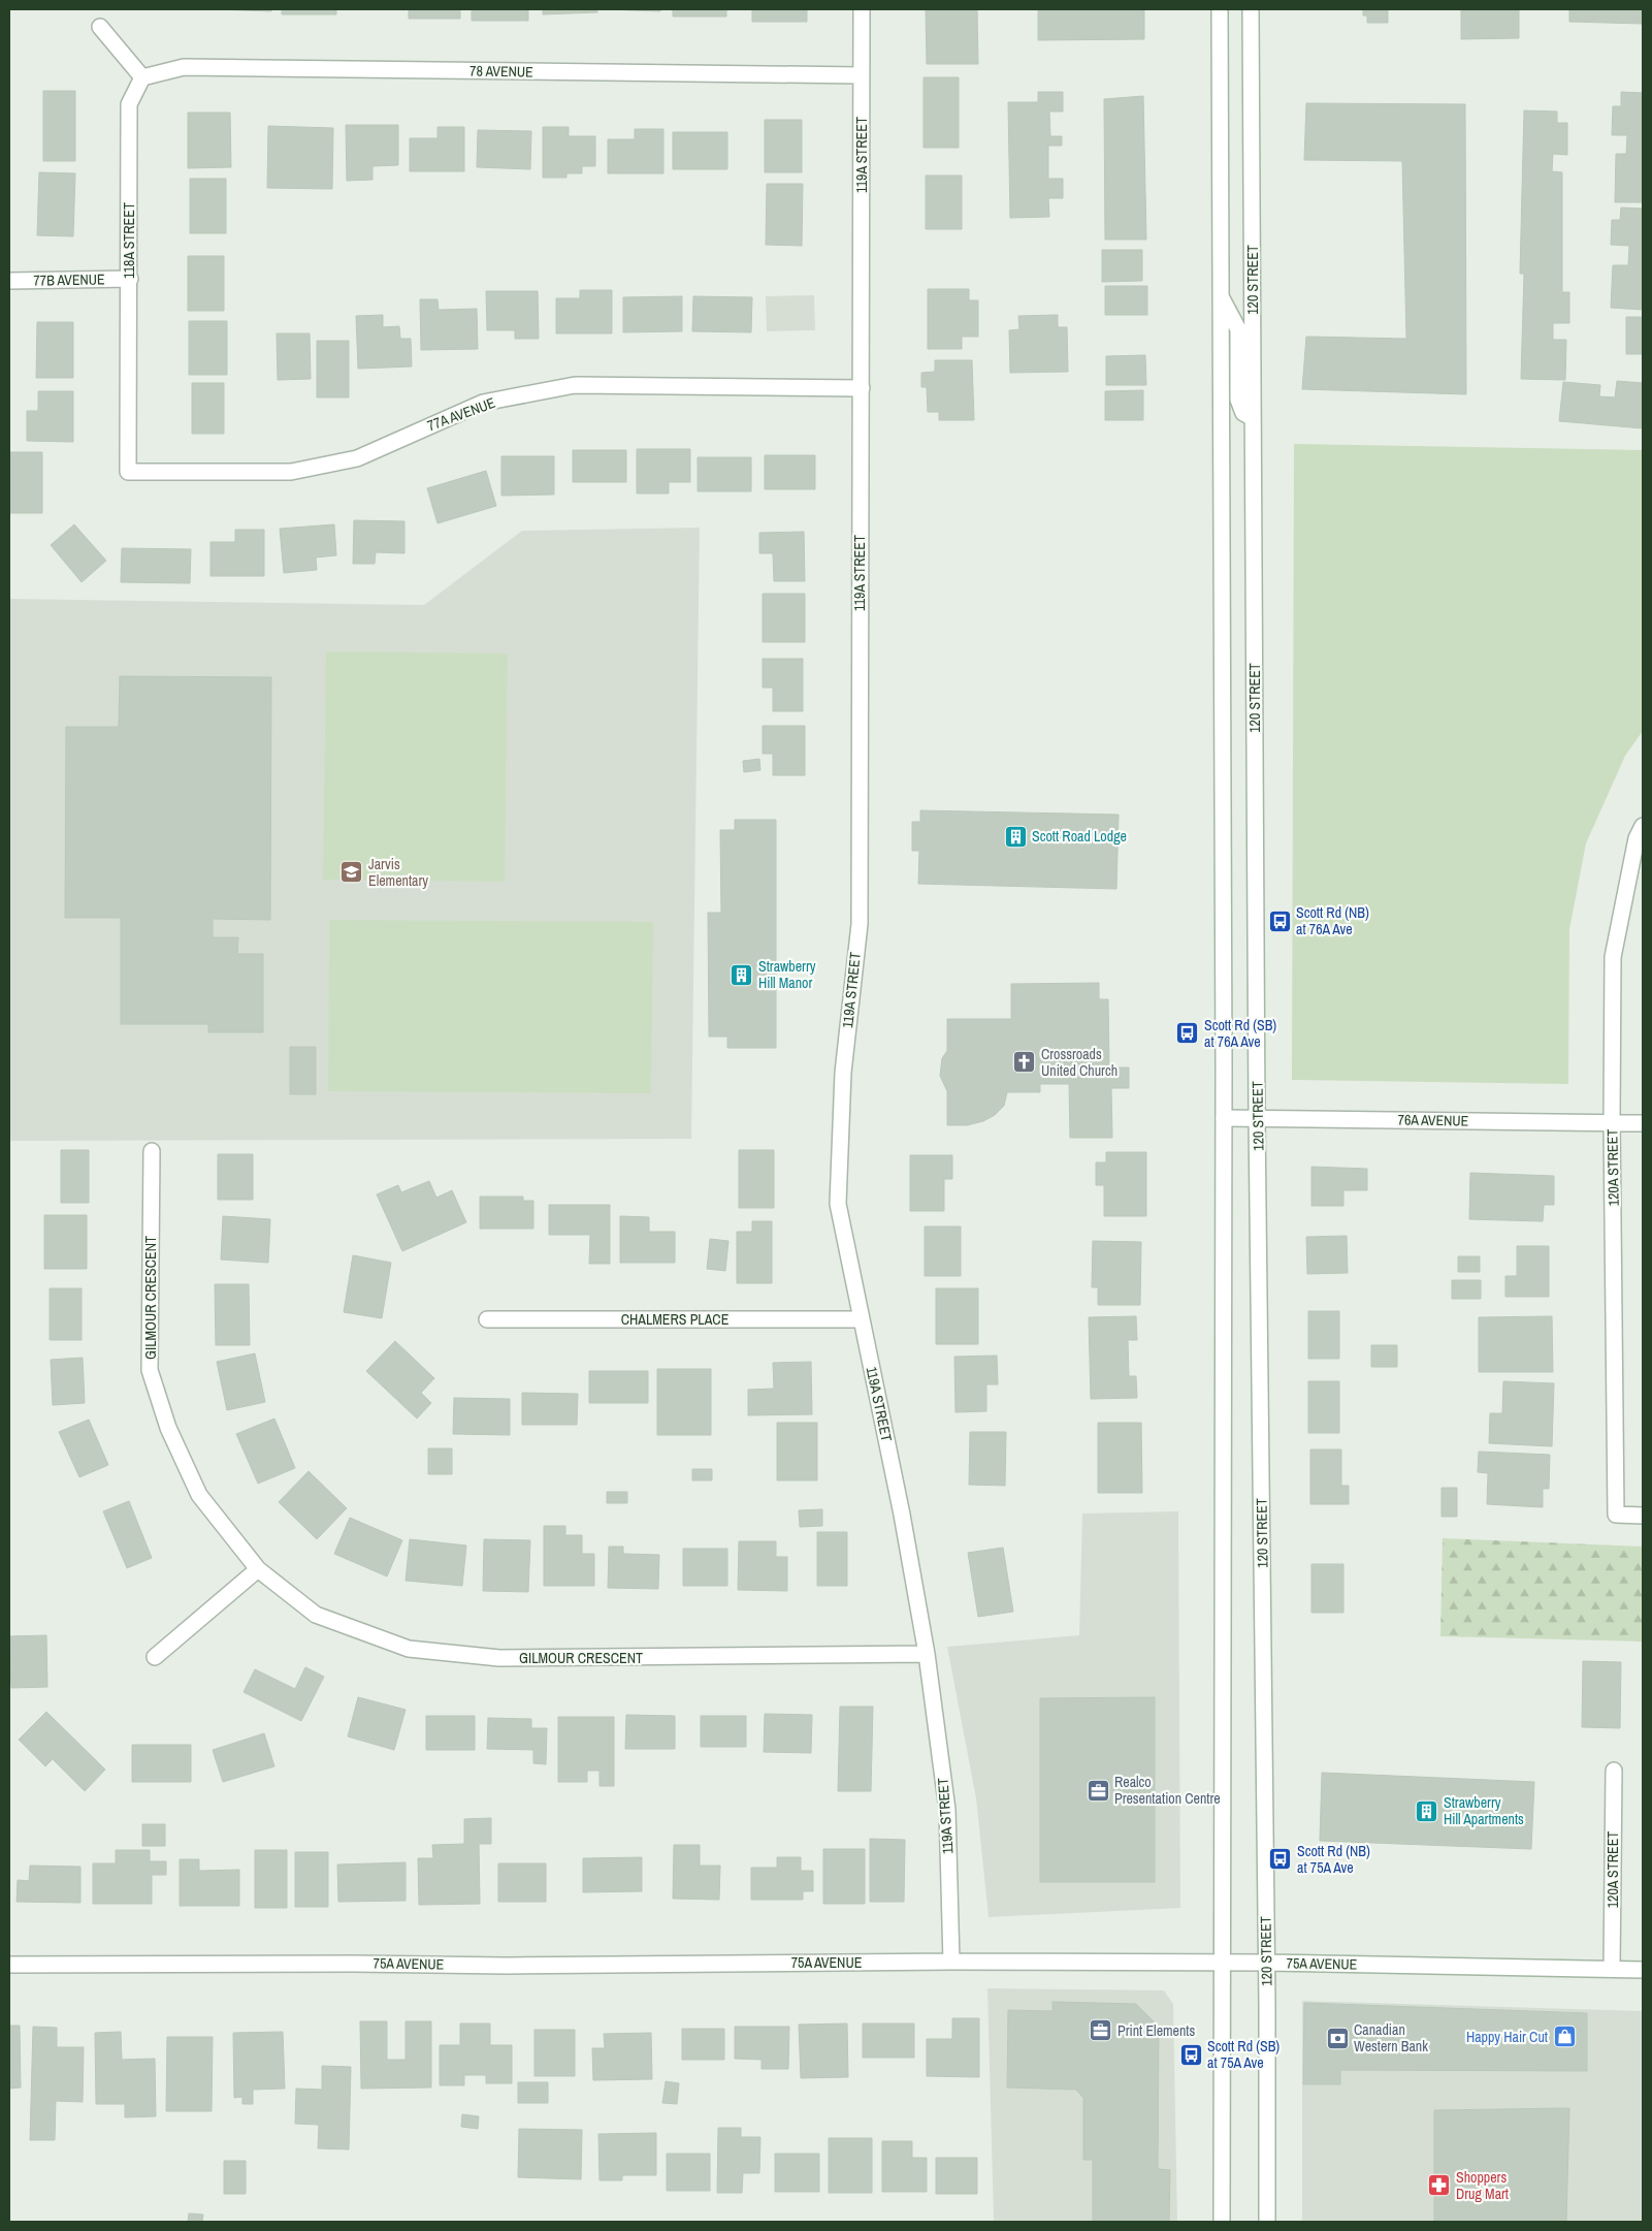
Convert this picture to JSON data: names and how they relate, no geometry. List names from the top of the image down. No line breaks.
{"streets":{"street":["78 AVENUE","119A STREET","118A STREET","77B AVENUE","120 STREET","77A AVENUE","76A AVENUE","120A STREET","GILMOUR CRESCENT","CHALMERS PLACE","75A AVENUE"]},"crossings":[["78 AVENUE","119A STREET"],["78 AVENUE","118A STREET"],["119A STREET","77A AVENUE"],["119A STREET","GILMOUR CRESCENT"],["119A STREET","CHALMERS PLACE"],["119A STREET","75A AVENUE"],["118A STREET","77B AVENUE"],["118A STREET","77A AVENUE"],["120 STREET","76A AVENUE"],["120 STREET","75A AVENUE"],["76A AVENUE","120A STREET"],["120A STREET","75A AVENUE"]],"places":{"building":["Scott Road Lodge","Strawberry Hill Manor","Strawberry Hill Apartments"],"school or university":["Jarvis Elementary"],"bus stop":["Scott Rd (NB) at 76A Ave","Scott Rd (SB) at 76A Ave","Scott Rd (NB) at 75A Ave","Scott Rd (SB) at 75A Ave"],"church":["Crossroads United Church"],"office":["Realco Presentation Centre","Print Elements"],"shop":["Happy Hair Cut"],"bank":["Canadian Western Bank"],"pharmacy":["Shoppers Drug Mart"]}}
